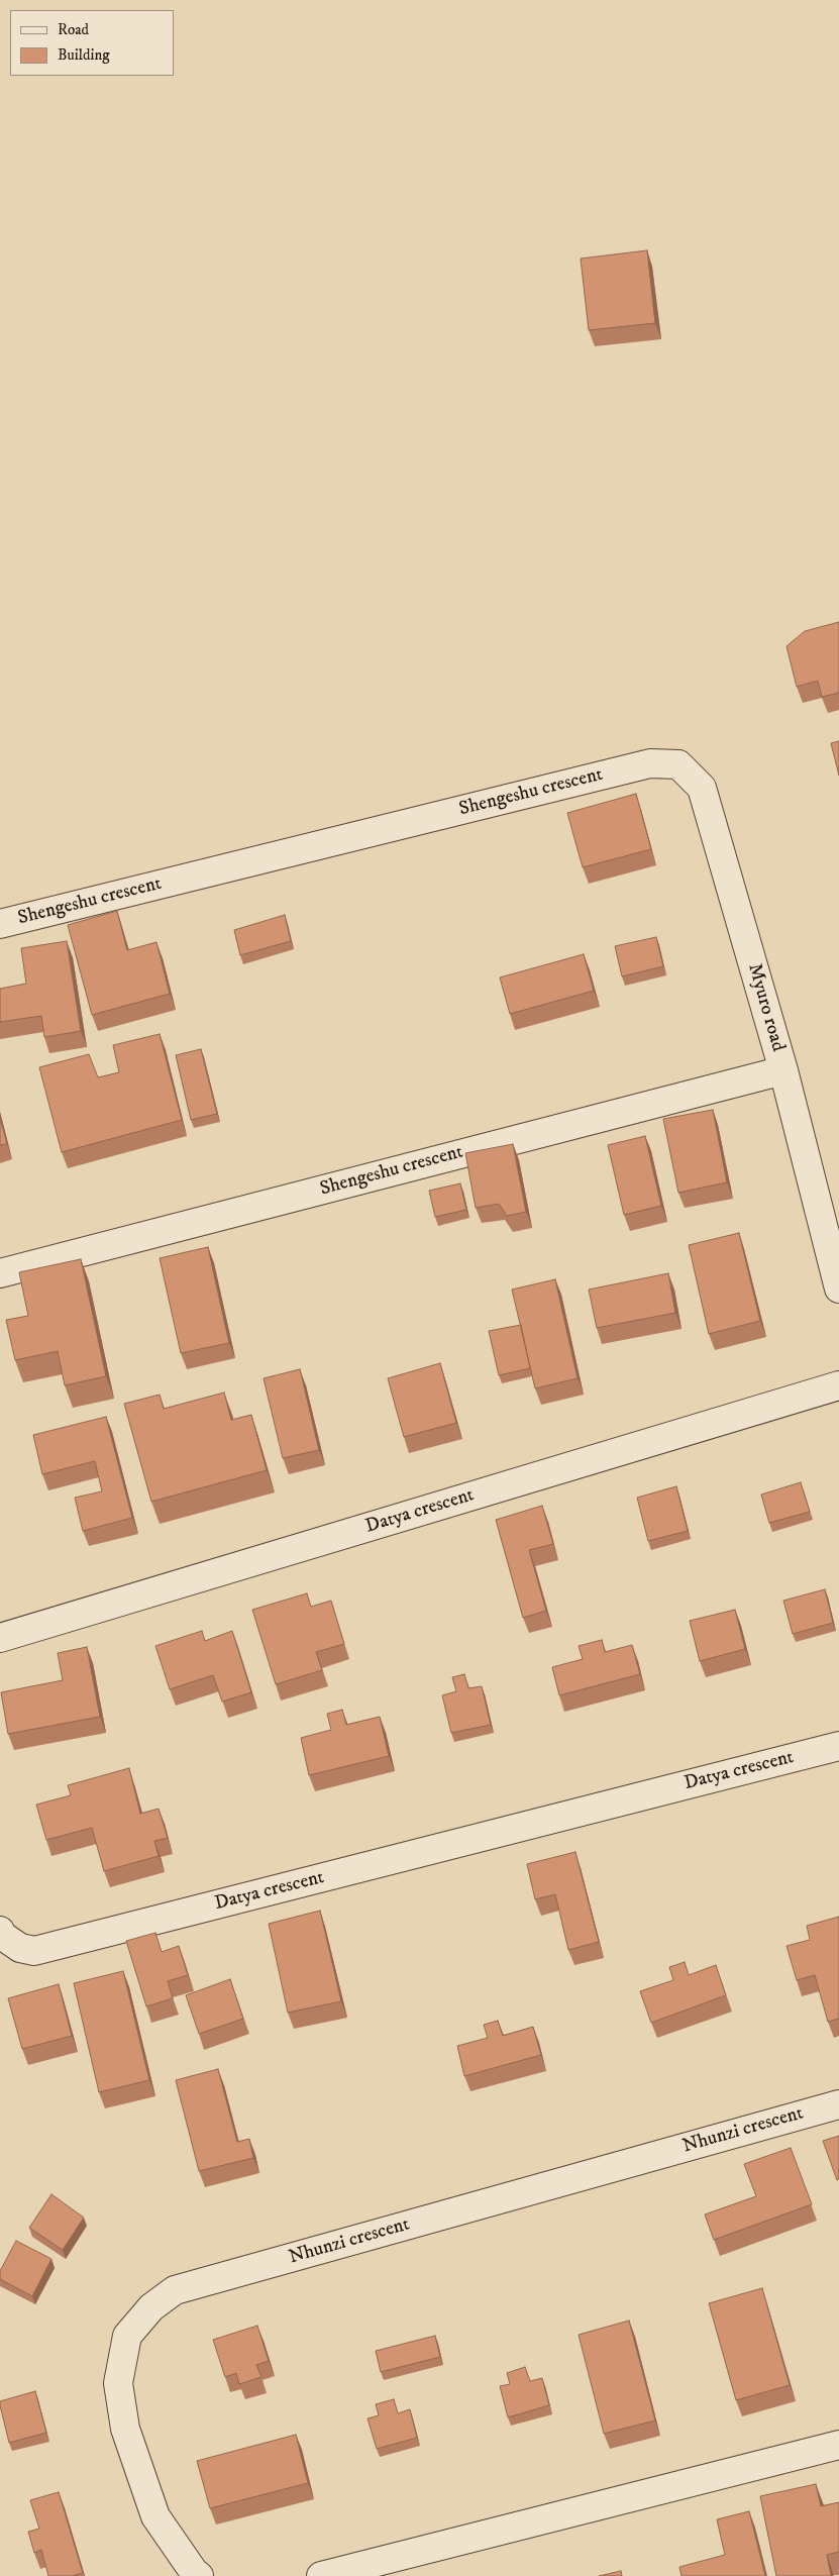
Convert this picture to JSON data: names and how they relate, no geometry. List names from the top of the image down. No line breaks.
{"streets":{"street":["Shengeshu crescent","Myuro road","Datya crescent","Nhunzi crescent"]},"crossings":[["Shengeshu crescent","Myuro road"]],"legend":["Road","Building"]}
